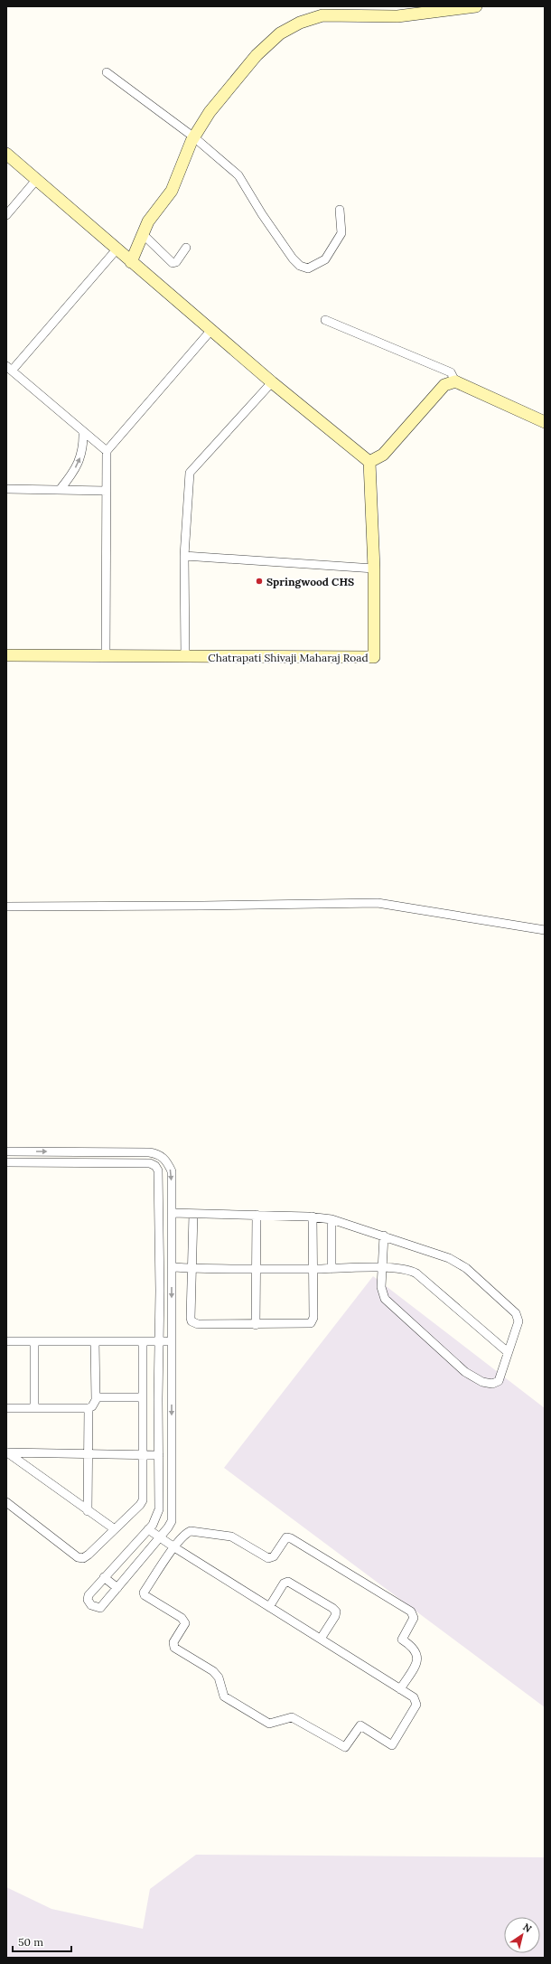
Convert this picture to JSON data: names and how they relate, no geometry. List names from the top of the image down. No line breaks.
{"streets":{"street":["Chatrapati Shivaji Maharaj Road"]},"places":["Springwood CHS"],"scale_bar":"50 m","north":"top right"}
